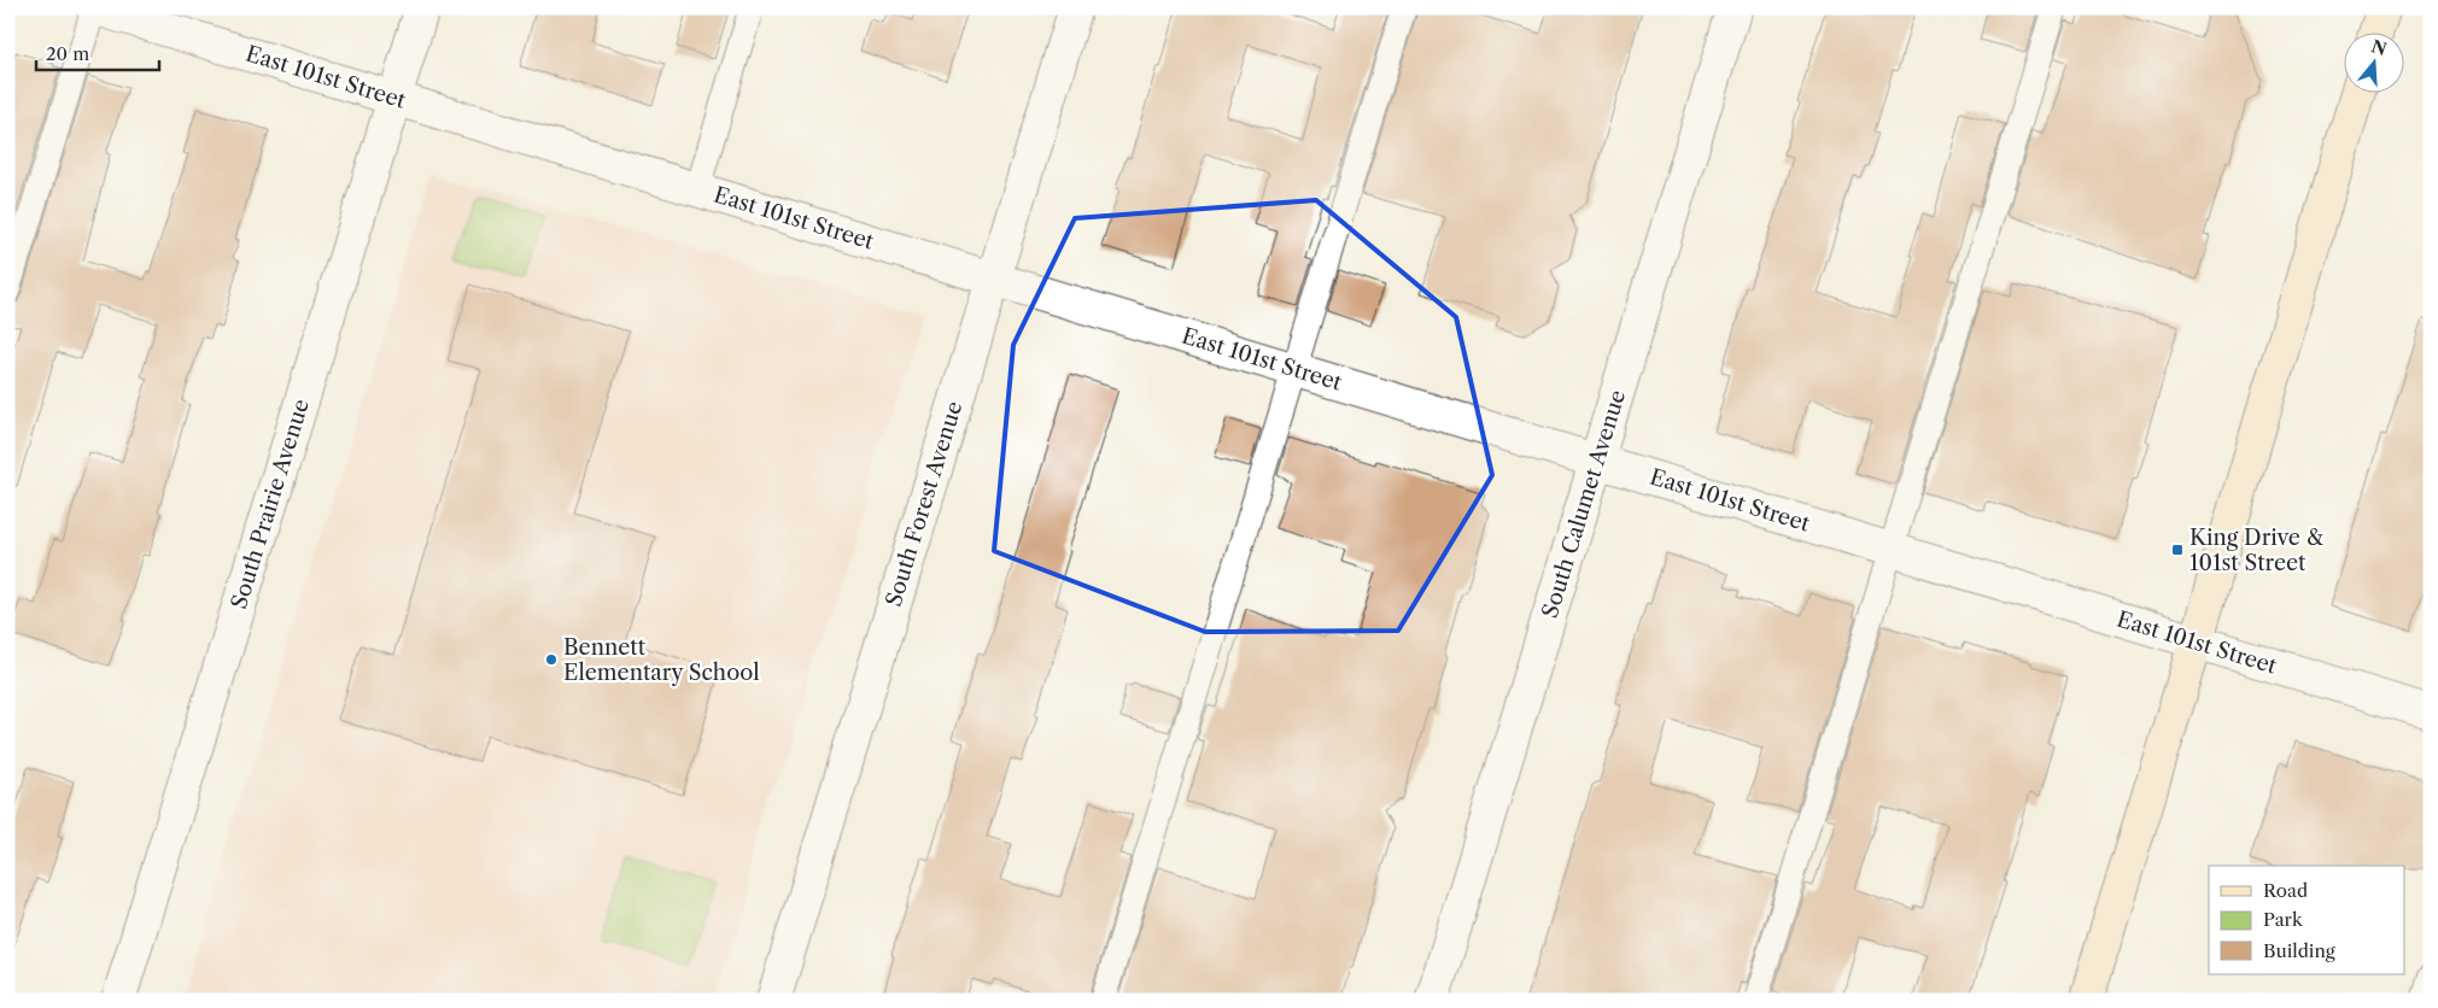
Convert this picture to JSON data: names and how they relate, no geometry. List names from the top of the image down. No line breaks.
{"streets":{"street":["East 101st Street","South Prairie Avenue","South Forest Avenue","South Calumet Avenue"]},"crossings":[["East 101st Street","South Prairie Avenue"],["East 101st Street","South Forest Avenue"],["East 101st Street","South Calumet Avenue"]],"places":{"transit":["King Drive & 101st Street"],"other":["Bennett Elementary School"]},"legend":["Road","Park","Building"],"scale_bar":"20 m","north":"top"}
